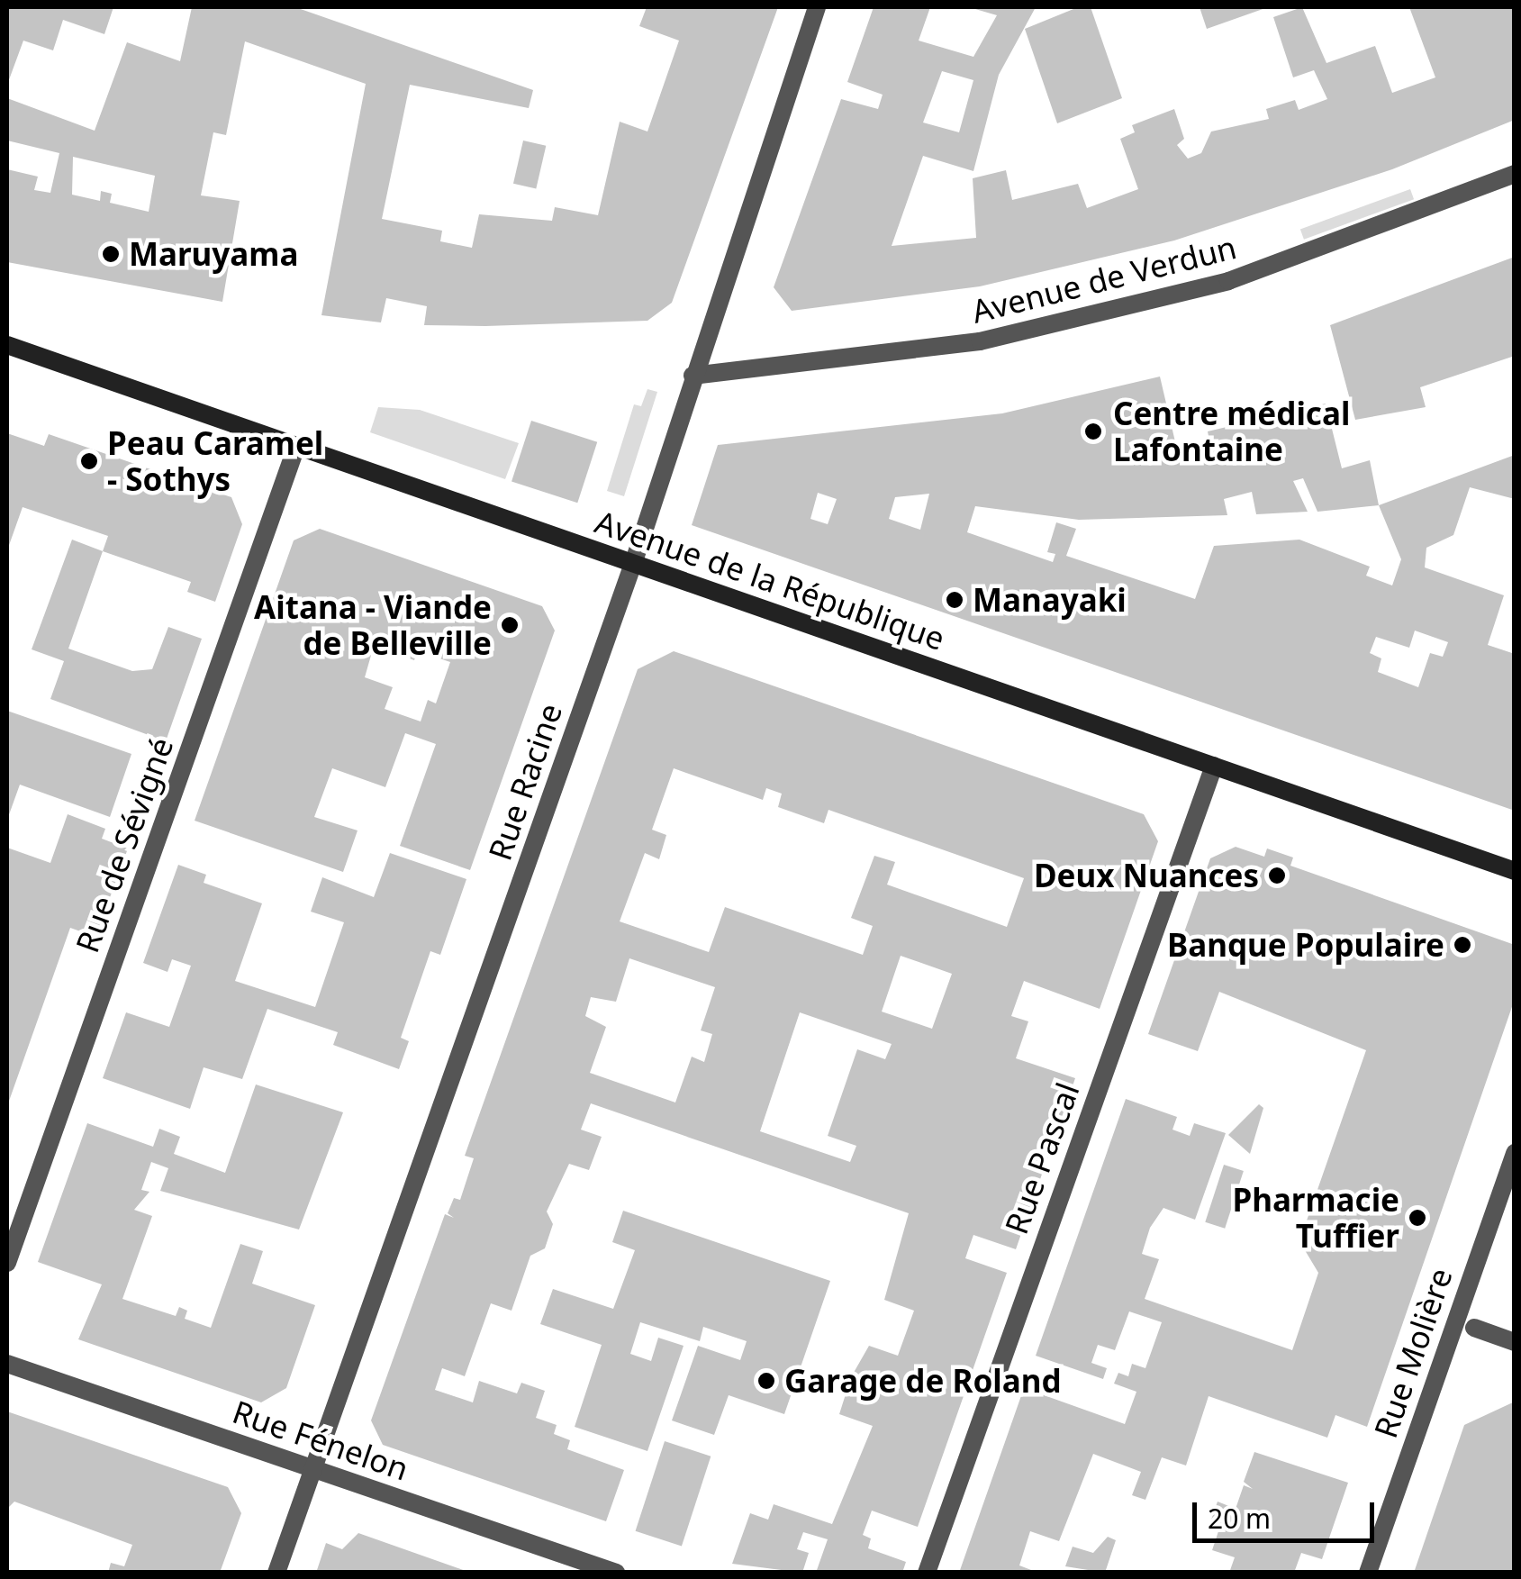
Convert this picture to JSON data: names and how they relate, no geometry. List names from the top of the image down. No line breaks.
{"streets":{"main road":["Avenue de la République"],"street":["Avenue de Verdun","Rue Racine","Rue de Sévigné","Rue Pascal","Rue Molière","Rue Fénelon"]},"crossings":[["Avenue de Verdun","Rue Racine"],["Avenue de la République","Rue Racine"],["Avenue de la République","Rue de Sévigné"],["Avenue de la République","Rue Pascal"],["Rue Racine","Rue Fénelon"]],"places":["Maruyama","Centre médical Lafontaine","Peau Caramel - Sothys","Manayaki","Aitana - Viande de Belleville","Deux Nuances","Banque Populaire","Pharmacie Tuffier","Garage de Roland"],"scale_bar":"20 m"}
